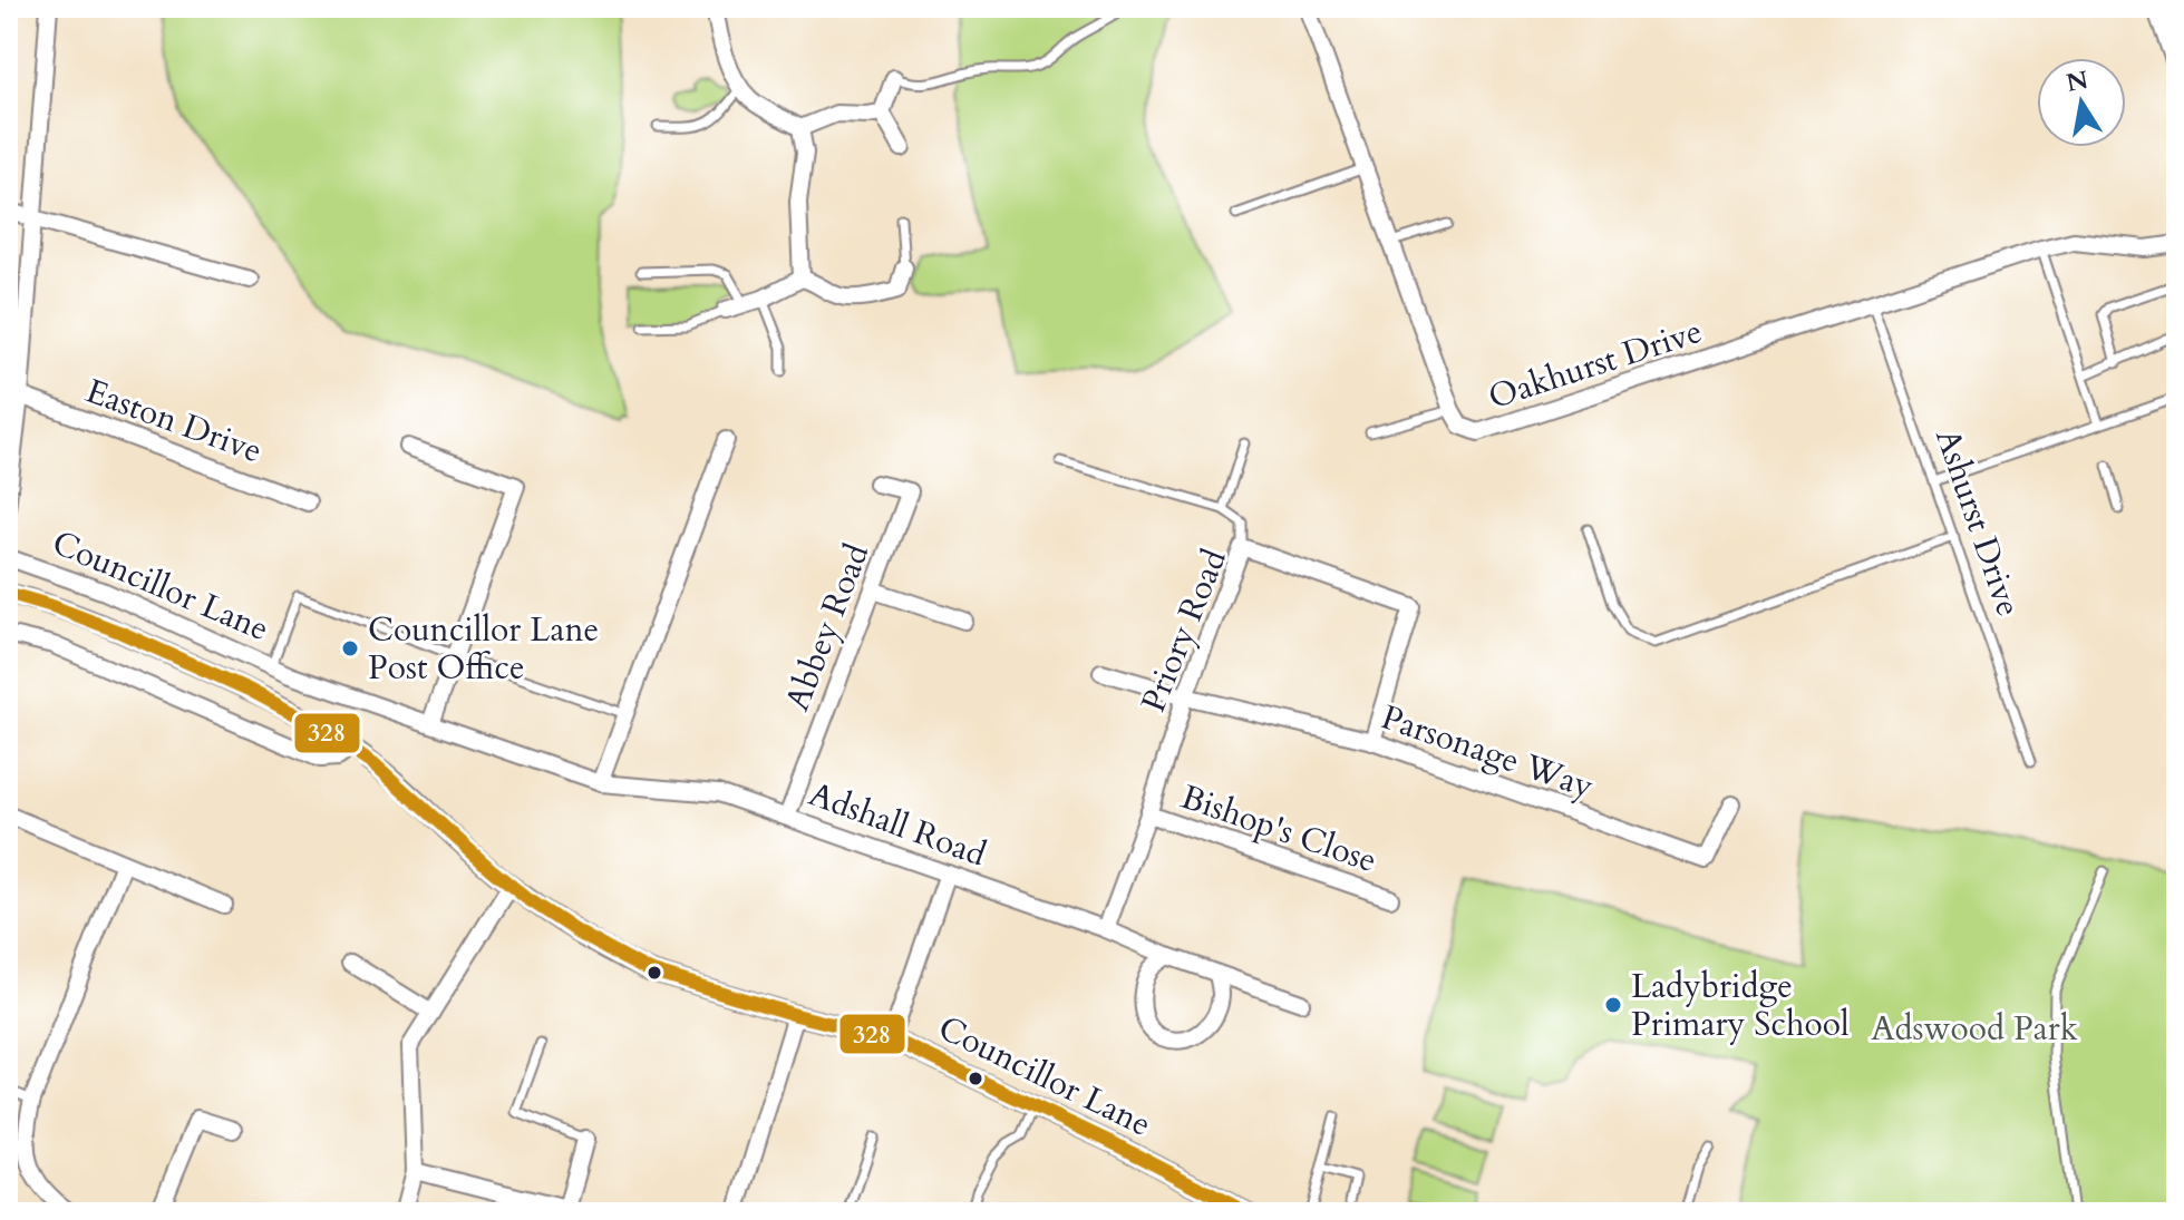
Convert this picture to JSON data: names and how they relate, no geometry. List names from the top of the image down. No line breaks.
{"streets":{"street":["Oakhurst Drive","Easton Drive","Councillor Lane","Abbey Road","Priory Road","Parsonage Way","Adshall Road","Bishop's Close"],"lane":["Ashurst Drive"]},"crossings":[["Oakhurst Drive","Ashurst Drive"],["Councillor Lane","Adshall Road"],["Abbey Road","Adshall Road"],["Priory Road","Parsonage Way"],["Priory Road","Adshall Road"],["Priory Road","Bishop's Close"]],"parks":["Adswood Park"],"places":["Councillor Lane Post Office","Ladybridge Primary School"],"lines":["transit line 328"],"north":"top"}
